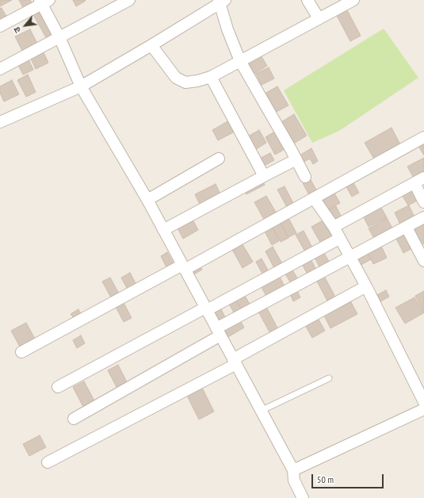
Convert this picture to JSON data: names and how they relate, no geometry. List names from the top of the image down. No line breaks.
{"scale_bar":"50 m","north":"bottom left"}
